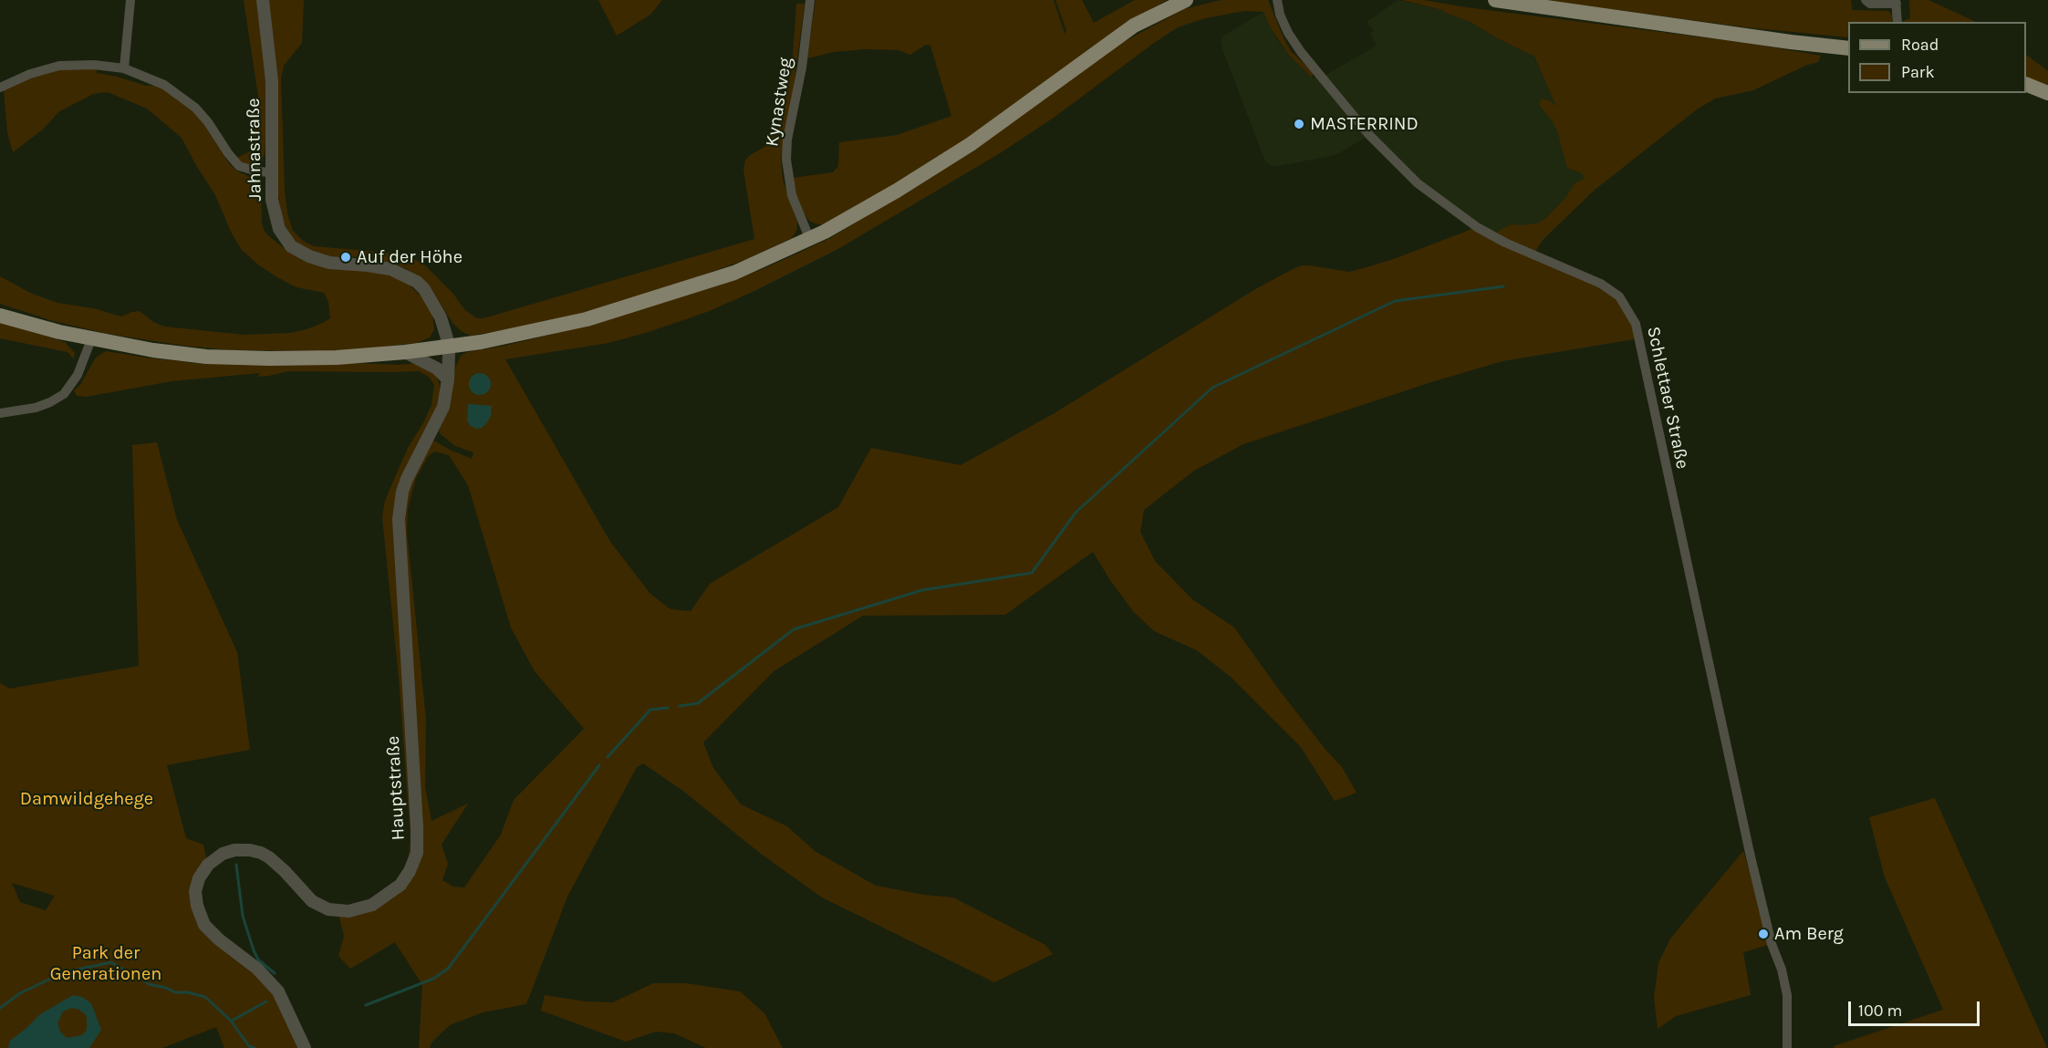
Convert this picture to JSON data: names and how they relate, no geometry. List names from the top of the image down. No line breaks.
{"streets":{"street":["Kynastweg","Jahnastraße","Schlettaer Straße","Hauptstraße"]},"crossings":[["Jahnastraße","Hauptstraße"]],"parks":["Damwildgehege","Park der Generationen"],"places":["MASTERRIND","Auf der Höhe","Am Berg"],"legend":["Road","Park"],"scale_bar":"100 m"}
